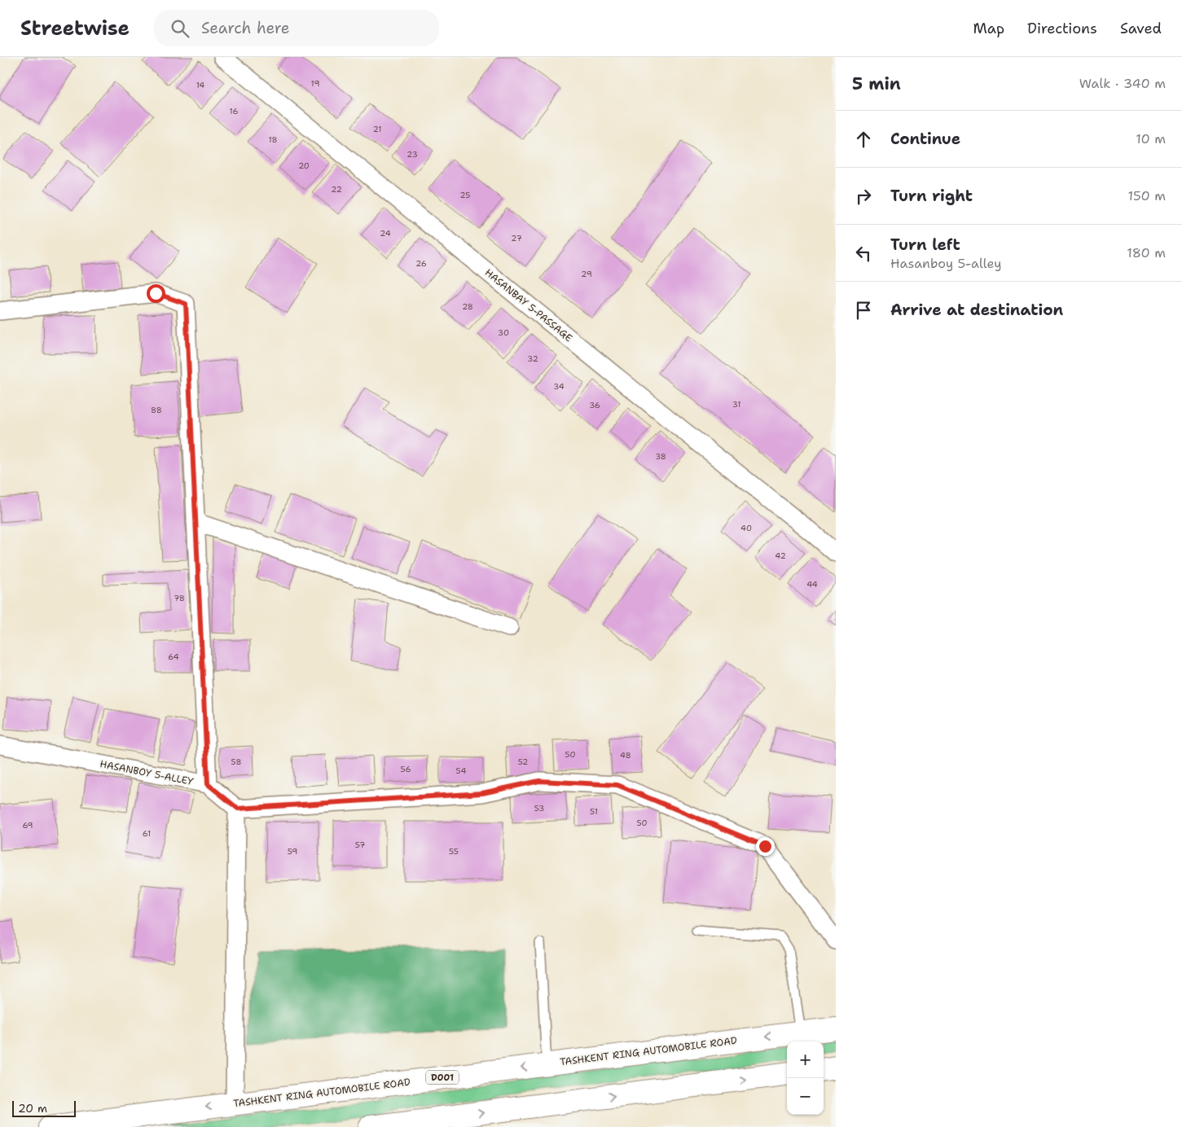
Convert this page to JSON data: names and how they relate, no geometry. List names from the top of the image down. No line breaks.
{"streets":{"highway":["TASHKENT RING AUTOMOBILE ROAD","D001"],"street":["HASANBAY 5-PASSAGE","HASANBOY 5-ALLEY"]},"house_numbers":["19","14","16","21","18","23","20","22","25","24","27","26","29","28","30","32","34","31","36","88","38","40","42","44","78","64","50","48","58","52","56","54","53","51","50","69","61","57","59","55"],"scale_bar":"20 m","page":{"header":"Streetwise","search":"Search here","nav":["Map","Directions","Saved"],"heading":["5 min","Walk · 340 m"],"list":[["Continue","10 m"],["Turn right","150 m"],["Turn left","Hasanboy 5-alley","180 m"],"Arrive at destination"],"map_buttons":["+","−"],"scale":"20 m"}}
